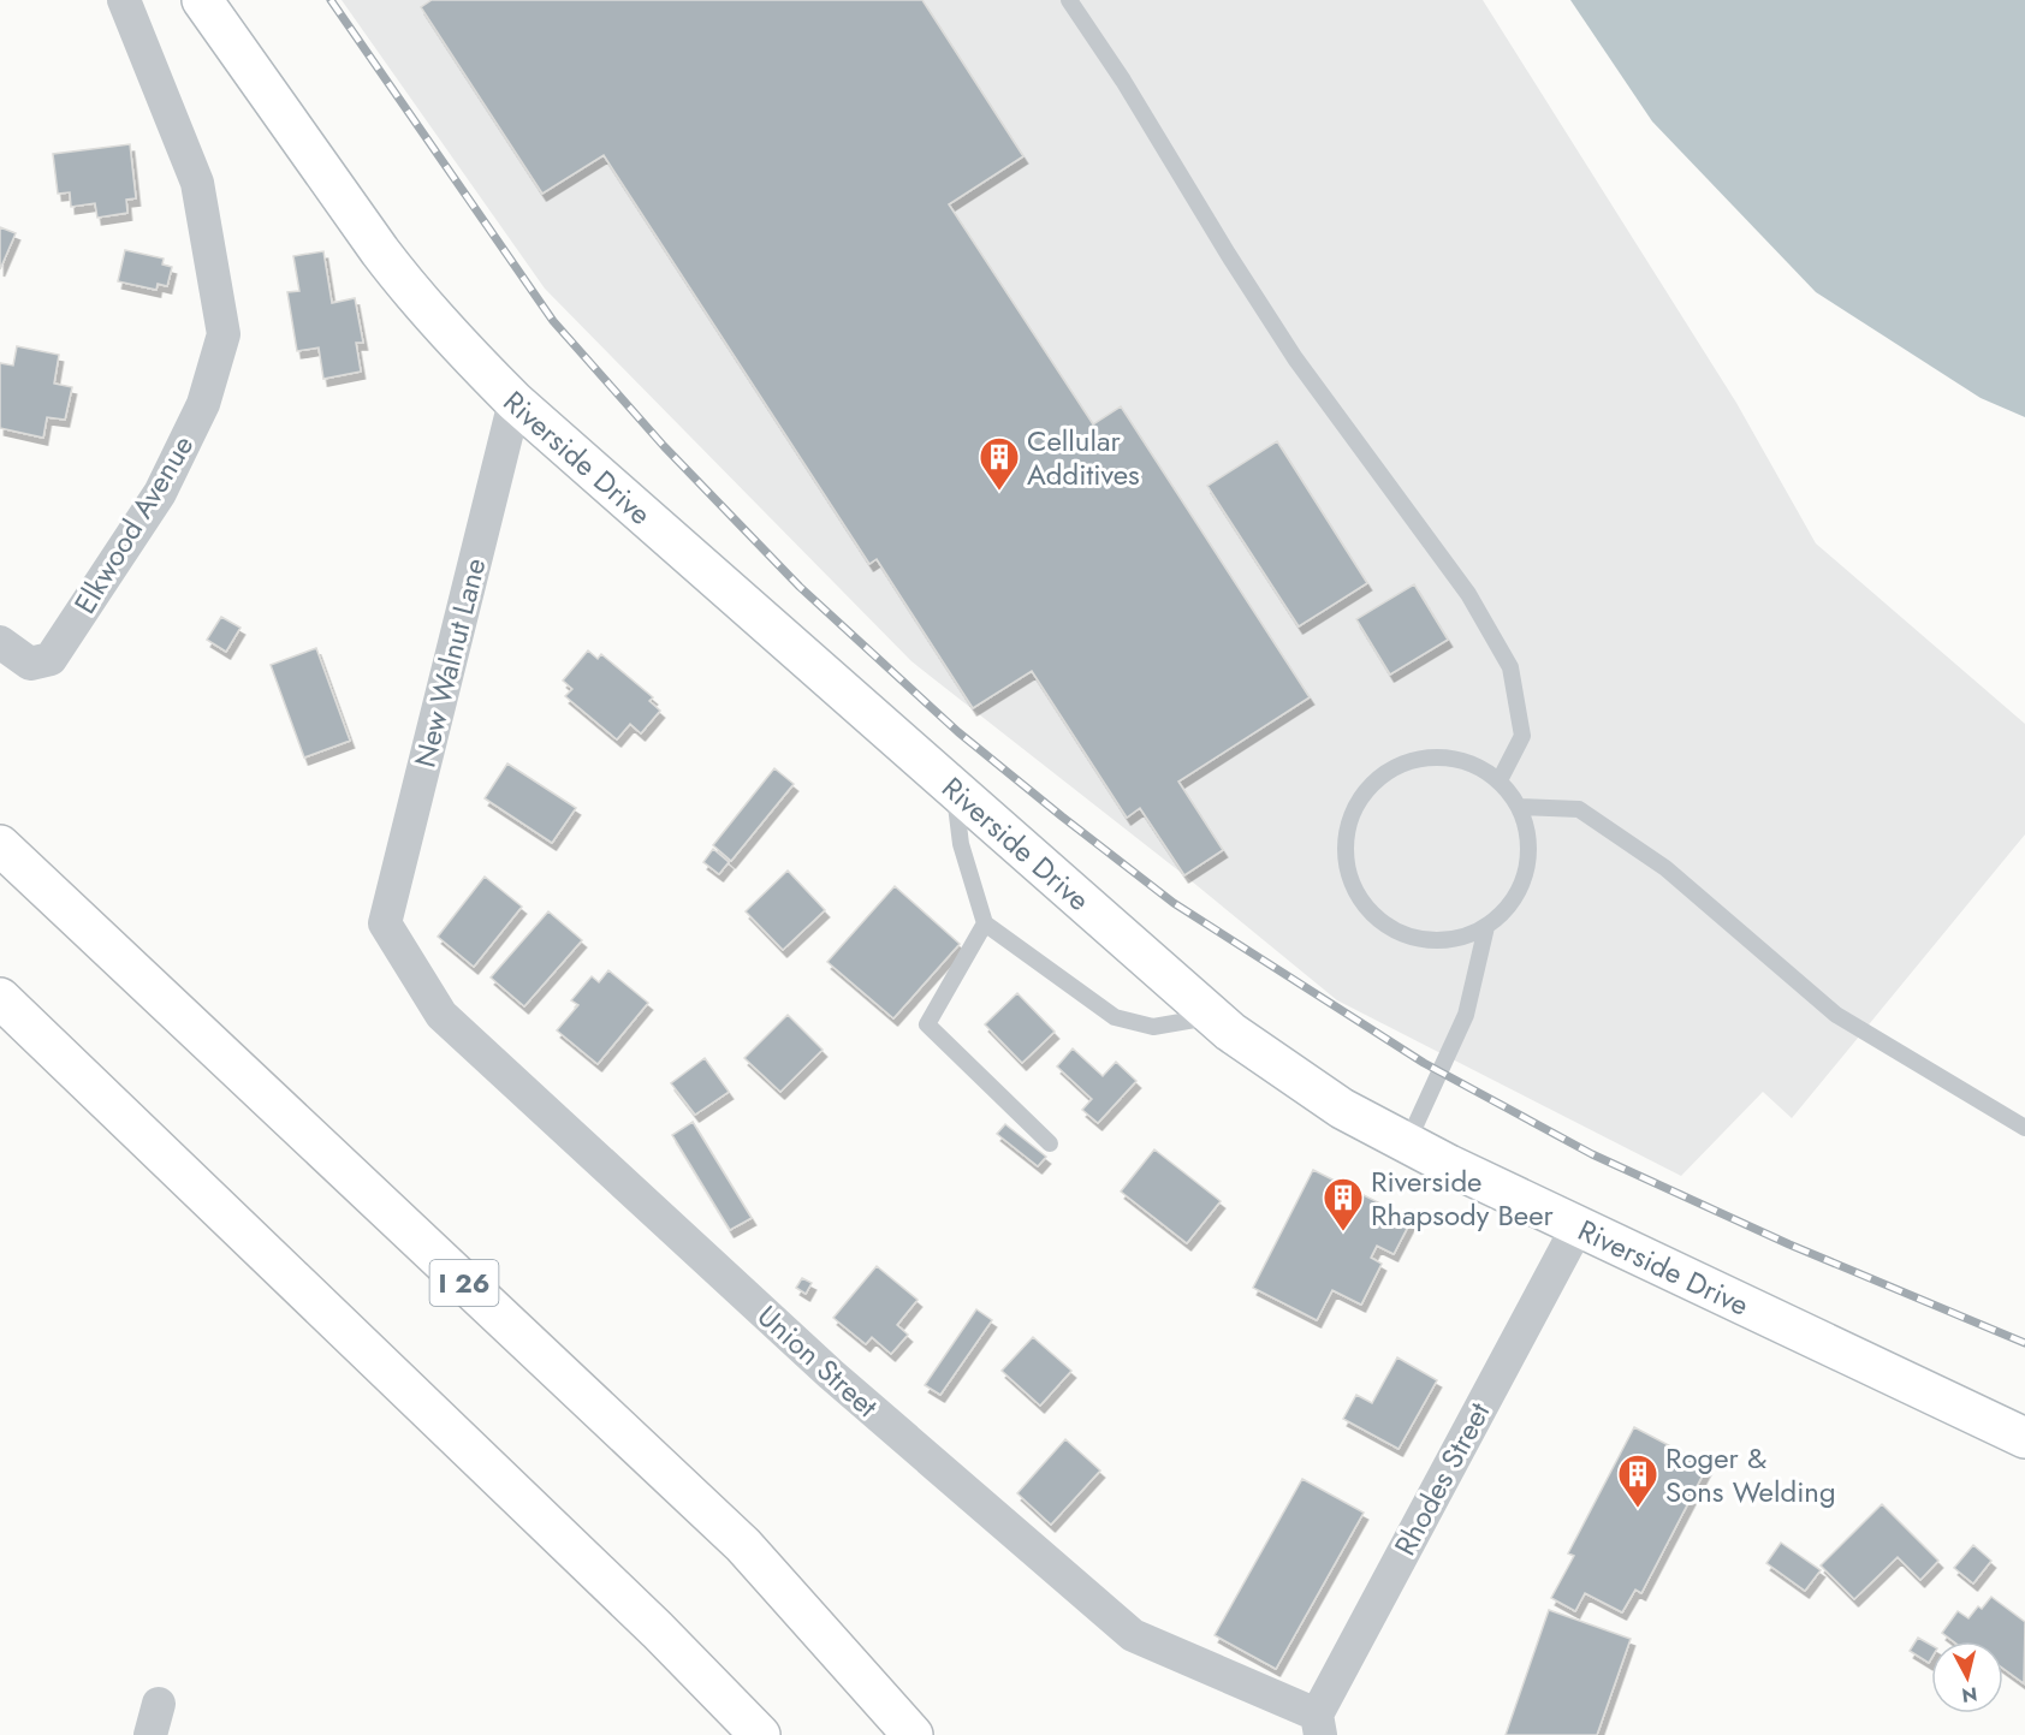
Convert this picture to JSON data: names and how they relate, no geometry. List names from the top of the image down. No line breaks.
{"streets":{"main road":["Riverside Drive","I 26"],"street":["Elkwood Avenue","New Walnut Lane","Union Street","Rhodes Street"]},"crossings":[["Riverside Drive","New Walnut Lane"],["Riverside Drive","Rhodes Street"],["New Walnut Lane","Union Street"],["Union Street","Rhodes Street"]],"places":{"building":["Cellular Additives","Riverside Rhapsody Beer","Roger & Sons Welding"]},"north":"bottom"}
